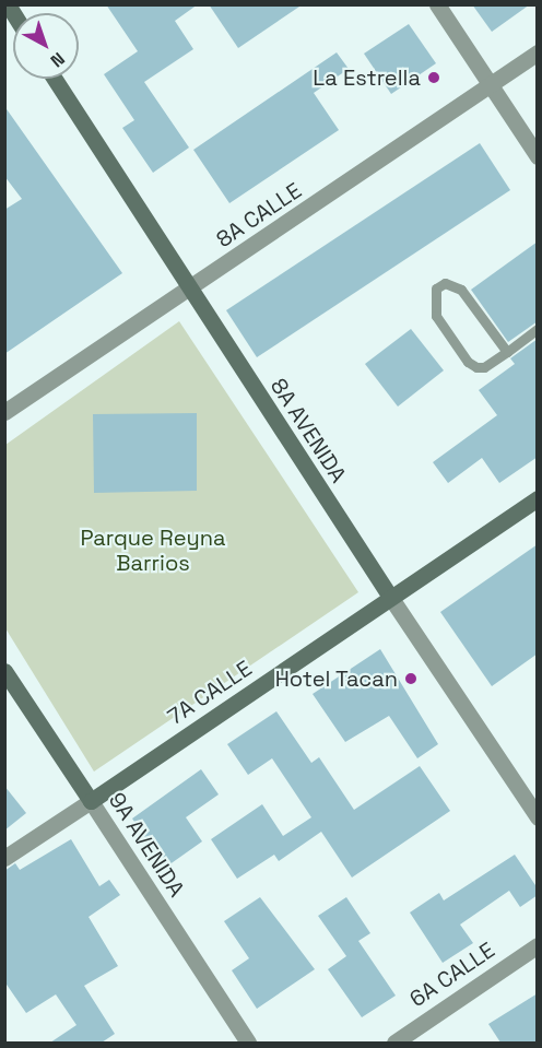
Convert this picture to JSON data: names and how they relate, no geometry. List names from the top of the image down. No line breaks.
{"streets":{"street":["8A CALLE","8A AVENIDA","7A CALLE","9A AVENIDA","6A CALLE"]},"crossings":[["8A CALLE","8A AVENIDA"],["8A AVENIDA","7A CALLE"],["7A CALLE","9A AVENIDA"]],"parks":["Parque Reyna Barrios"],"places":["La Estrella","Hotel Tacan"],"north":"bottom right"}
